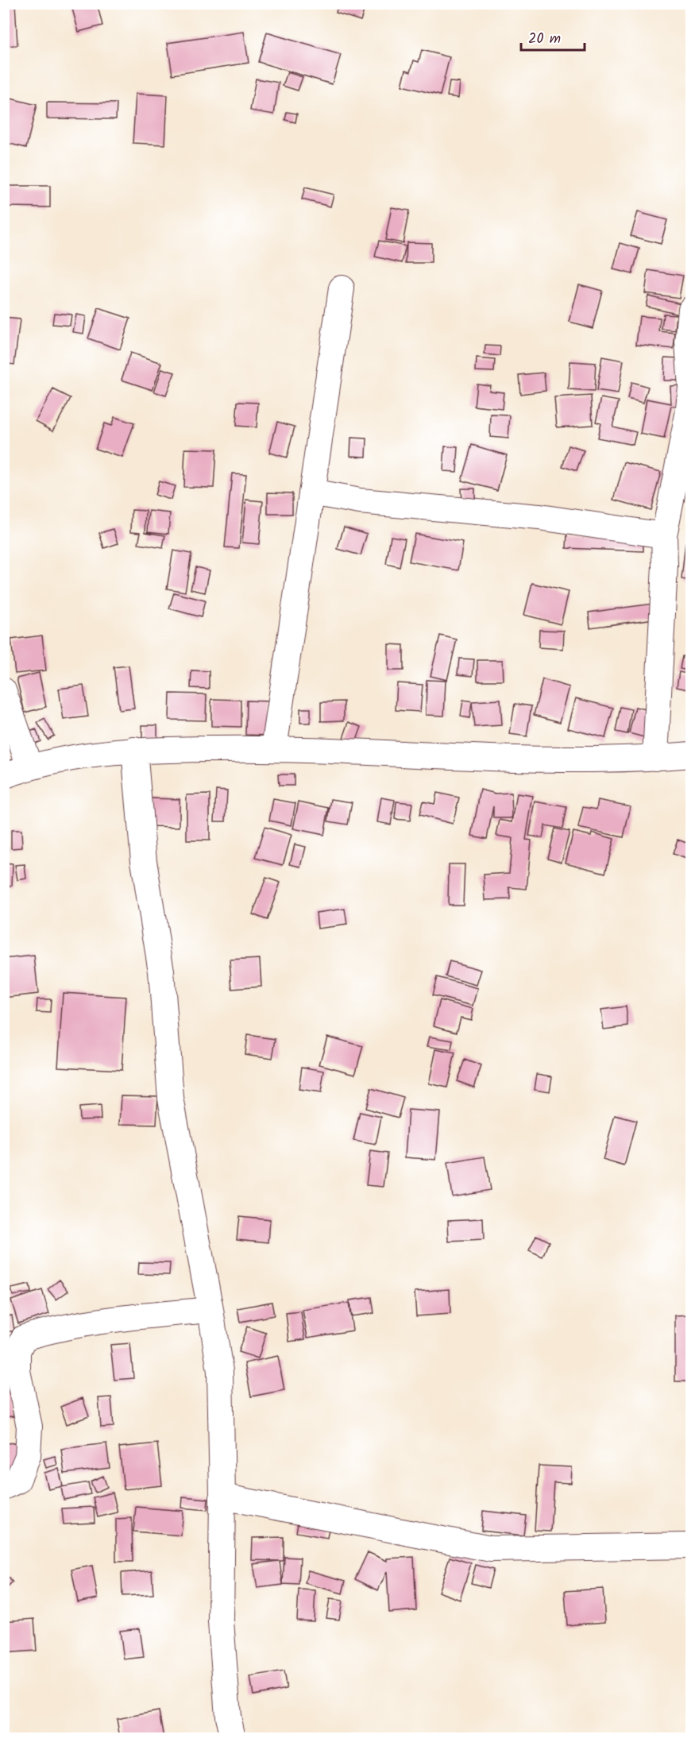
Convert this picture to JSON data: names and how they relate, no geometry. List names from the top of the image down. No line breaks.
{"scale_bar":"20 m"}
